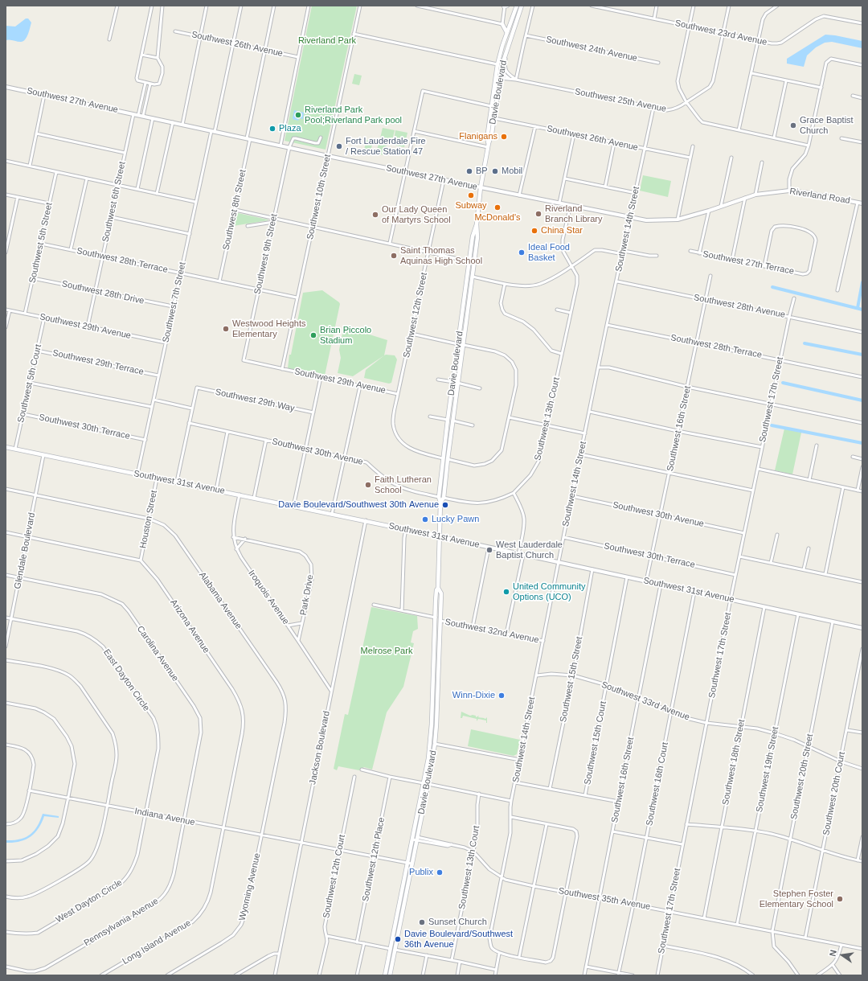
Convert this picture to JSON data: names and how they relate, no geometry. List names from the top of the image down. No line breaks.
{"streets":{"main road":["Davie Boulevard","Southwest 31st Avenue"],"street":["Southwest 23rd Avenue","Southwest 26th Avenue","Southwest 24th Avenue","Southwest 27th Avenue","Southwest 25th Avenue","Riverland Road","Southwest 10th Street","Southwest 6th Street","Southwest 8th Street","Southwest 14th Street","Southwest 5th Street","Southwest 9th Street","Southwest 28th Terrace","Southwest 27th Terrace","Southwest 28th Drive","Southwest 7th Street","Southwest 28th Avenue","Southwest 12th Street","Southwest 29th Avenue","Southwest 29th Terrace","Southwest 5th Court","Southwest 17th Street","Southwest 29th Way","Southwest 13th Court","Southwest 30th Terrace","Southwest 16th Street","Southwest 30th Avenue","Houston Street","Glendale Boulevard","Park Drive","Iroquois Avenue","Alabama Avenue","Arizona Avenue","Southwest 32nd Avenue","Carolina Avenue","Southwest 15th Street","East Dayton Circle","Southwest 33rd Avenue","Southwest 15th Court","Jackson Boulevard","Southwest 18th Street","Southwest 19th Street","Southwest 20th Street","Southwest 16th Court","Southwest 20th Court","Indiana Avenue","Southwest 12th Place","Southwest 12th Court","Wyoming Avenue","Southwest 35th Avenue","West Dayton Circle","Pennsylvania Avenue","Long Island Avenue"]},"crossings":[["Southwest 26th Avenue","Davie Boulevard"],["Southwest 26th Avenue","Southwest 8th Street"],["Southwest 26th Avenue","Southwest 14th Street"],["Southwest 26th Avenue","Southwest 7th Street"],["Davie Boulevard","Southwest 27th Avenue"],["Davie Boulevard","Southwest 25th Avenue"],["Davie Boulevard","Southwest 30th Avenue"],["Davie Boulevard","Southwest 31st Avenue"],["Davie Boulevard","Southwest 32nd Avenue"],["Davie Boulevard","Southwest 35th Avenue"],["Southwest 27th Avenue","Riverland Road"],["Southwest 27th Avenue","Southwest 10th Street"],["Southwest 27th Avenue","Southwest 6th Street"],["Southwest 27th Avenue","Southwest 8th Street"],["Southwest 27th Avenue","Southwest 14th Street"],["Southwest 27th Avenue","Southwest 9th Street"],["Southwest 27th Avenue","Southwest 7th Street"],["Southwest 27th Avenue","Southwest 12th Street"],["Southwest 27th Avenue","Southwest 13th Court"],["Southwest 25th Avenue","Southwest 14th Street"],["Southwest 10th Street","Southwest 28th Terrace"],["Southwest 10th Street","Southwest 29th Avenue"],["Southwest 6th Street","Southwest 28th Terrace"],["Southwest 6th Street","Southwest 28th Drive"],["Southwest 6th Street","Southwest 29th Avenue"],["Southwest 8th Street","Southwest 28th Terrace"],["Southwest 14th Street","Southwest 28th Terrace"],["Southwest 14th Street","Southwest 28th Avenue"],["Southwest 14th Street","Southwest 30th Terrace"],["Southwest 14th Street","Southwest 30th Avenue"],["Southwest 14th Street","Southwest 31st Avenue"],["Southwest 14th Street","Southwest 32nd Avenue"],["Southwest 14th Street","Southwest 33rd Avenue"],["Southwest 14th Street","Southwest 35th Avenue"],["Southwest 5th Street","Southwest 28th Terrace"],["Southwest 5th Street","Southwest 28th Drive"],["Southwest 5th Street","Southwest 29th Avenue"],["Southwest 9th Street","Southwest 28th Terrace"],["Southwest 9th Street","Southwest 29th Avenue"],["Southwest 28th Terrace","Southwest 7th Street"],["Southwest 28th Terrace","Southwest 17th Street"],["Southwest 28th Terrace","Southwest 16th Street"],["Southwest 28th Drive","Southwest 7th Street"],["Southwest 7th Street","Southwest 29th Avenue"],["Southwest 7th Street","Southwest 29th Terrace"],["Southwest 7th Street","Southwest 30th Terrace"],["Southwest 7th Street","Southwest 31st Avenue"],["Southwest 28th Avenue","Southwest 17th Street"],["Southwest 28th Avenue","Southwest 16th Street"],["Southwest 12th Street","Southwest 29th Avenue"],["Southwest 29th Avenue","Southwest 5th Court"],["Southwest 29th Terrace","Southwest 5th Court"],["Southwest 5th Court","Southwest 30th Terrace"],["Southwest 5th Court","Southwest 31st Avenue"],["Southwest 17th Street","Southwest 30th Terrace"],["Southwest 17th Street","Southwest 30th Avenue"],["Southwest 17th Street","Southwest 31st Avenue"],["Southwest 17th Street","Southwest 33rd Avenue"],["Southwest 17th Street","Southwest 35th Avenue"],["Southwest 13th Court","Southwest 35th Avenue"],["Southwest 30th Terrace","Southwest 16th Street"],["Southwest 16th Street","Southwest 30th Avenue"],["Southwest 16th Street","Southwest 31st Avenue"],["Southwest 16th Street","Southwest 33rd Avenue"],["Southwest 16th Street","Southwest 35th Avenue"],["Southwest 31st Avenue","Houston Street"],["Southwest 31st Avenue","Glendale Boulevard"],["Southwest 31st Avenue","Iroquois Avenue"],["Southwest 31st Avenue","Southwest 15th Street"],["Southwest 31st Avenue","Southwest 15th Court"],["Southwest 31st Avenue","Jackson Boulevard"],["Southwest 31st Avenue","Southwest 18th Street"],["Southwest 31st Avenue","Southwest 19th Street"],["Southwest 31st Avenue","Southwest 20th Street"],["Southwest 31st Avenue","Southwest 16th Court"],["Houston Street","Alabama Avenue"],["Houston Street","Arizona Avenue"],["Glendale Boulevard","Alabama Avenue"],["Glendale Boulevard","Carolina Avenue"],["Glendale Boulevard","East Dayton Circle"],["Park Drive","Iroquois Avenue"],["Iroquois Avenue","Jackson Boulevard"],["Alabama Avenue","Indiana Avenue"],["Alabama Avenue","Wyoming Avenue"],["Arizona Avenue","Indiana Avenue"],["Arizona Avenue","Long Island Avenue"],["Carolina Avenue","Indiana Avenue"],["Carolina Avenue","Pennsylvania Avenue"],["Southwest 15th Street","Southwest 33rd Avenue"],["East Dayton Circle","Indiana Avenue"],["East Dayton Circle","West Dayton Circle"],["Southwest 33rd Avenue","Southwest 15th Court"],["Southwest 33rd Avenue","Southwest 18th Street"],["Southwest 33rd Avenue","Southwest 19th Street"],["Southwest 33rd Avenue","Southwest 20th Street"],["Southwest 33rd Avenue","Southwest 16th Court"],["Southwest 33rd Avenue","Southwest 20th Court"],["Jackson Boulevard","Indiana Avenue"],["Southwest 18th Street","Southwest 35th Avenue"],["Southwest 19th Street","Southwest 35th Avenue"],["Southwest 20th Street","Southwest 35th Avenue"],["Southwest 16th Court","Southwest 35th Avenue"],["Southwest 20th Court","Southwest 35th Avenue"],["Indiana Avenue","Wyoming Avenue"],["Indiana Avenue","West Dayton Circle"],["Indiana Avenue","Pennsylvania Avenue"],["Indiana Avenue","Long Island Avenue"]],"parks":["Riverland Park","Melrose Park"],"places":["Riverland Park Pool;Riverland Park pool","Grace Baptist Church","Plaza","Flanigans","Fort Lauderdale Fire / Rescue Station 47","BP","Mobil","Subway","McDonald's","Riverland Branch Library","Our Lady Queen of Martyrs School","China Star","Ideal Food Basket","Saint Thomas Aquinas High School","Westwood Heights Elementary","Brian Piccolo Stadium","Faith Lutheran School","Davie Boulevard/Southwest 30th Avenue","Lucky Pawn","West Lauderdale Baptist Church","United Community Options (UCO)","Winn-Dixie","Publix","Stephen Foster Elementary School","Sunset Church","Davie Boulevard/Southwest 36th Avenue"],"north":"left"}
